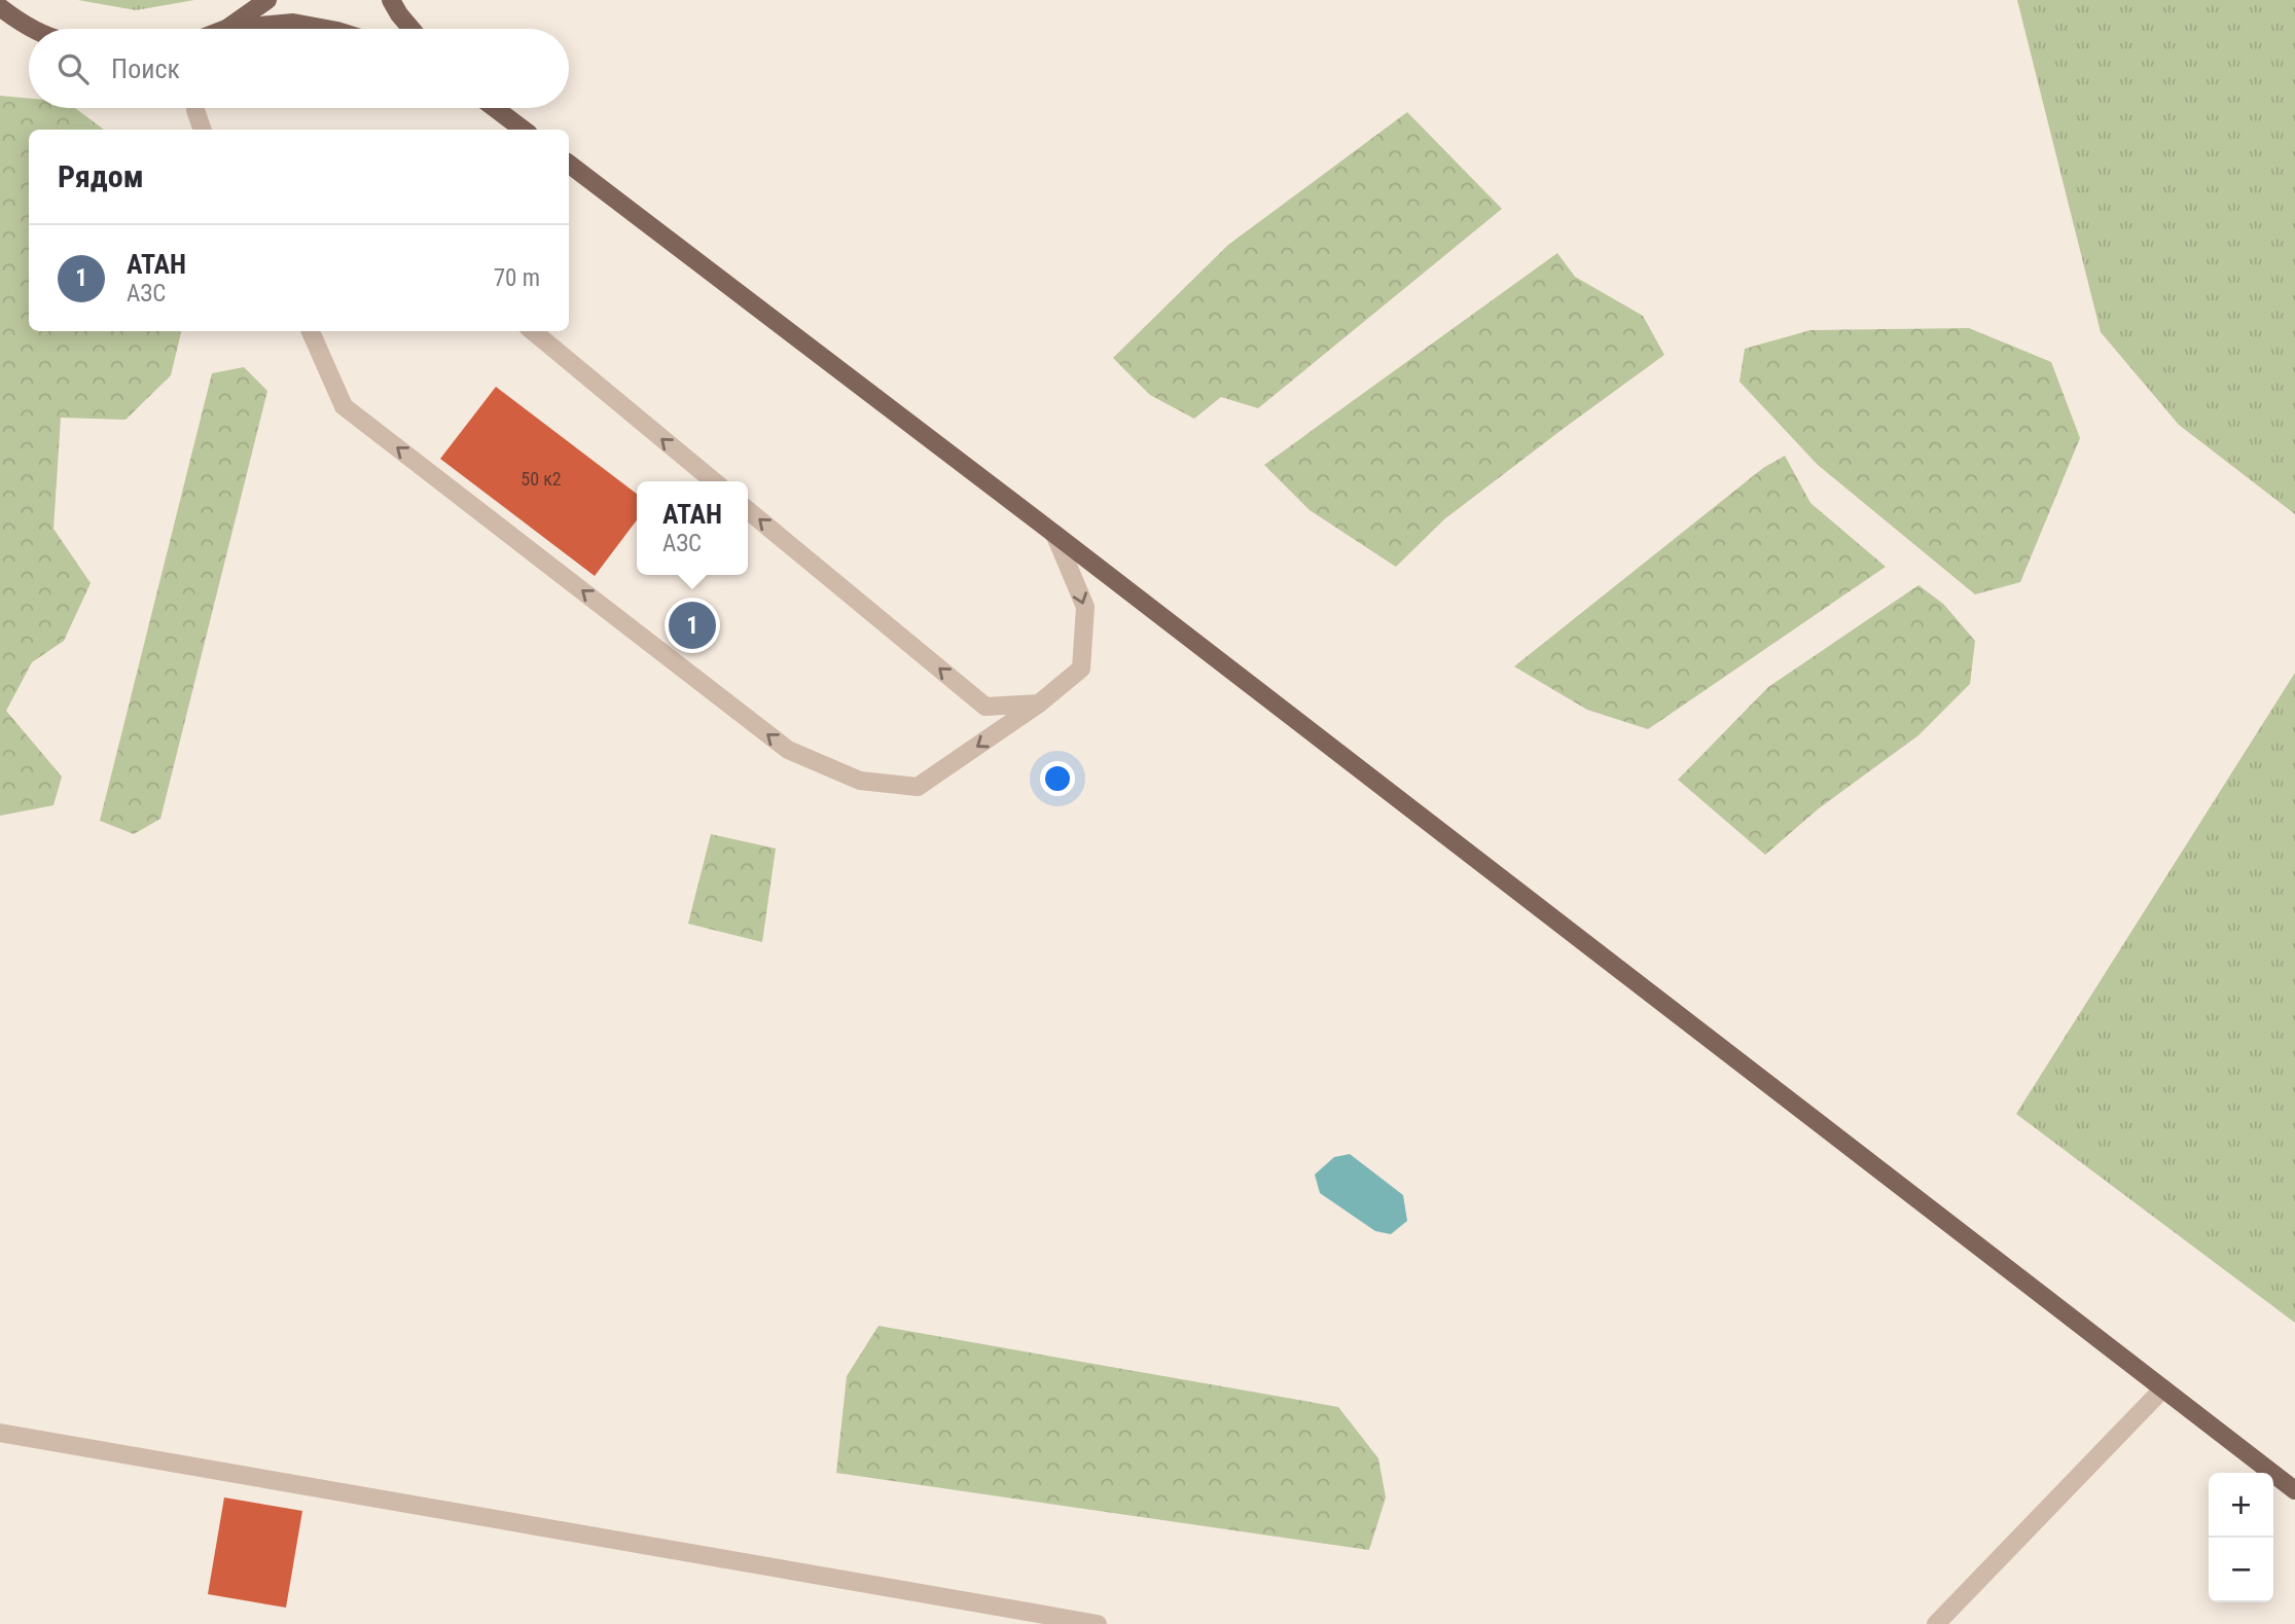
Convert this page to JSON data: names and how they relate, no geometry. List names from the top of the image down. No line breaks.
{"house_numbers":["50 к2"],"page":{"search":"Поиск","heading":"Рядом","list":[{"mark":"1","name":"АТАН","note":"АЗС","value":"70 m"}],"popup":["АТАН","АЗС"],"pins":"1","map_buttons":["+","−"]}}
